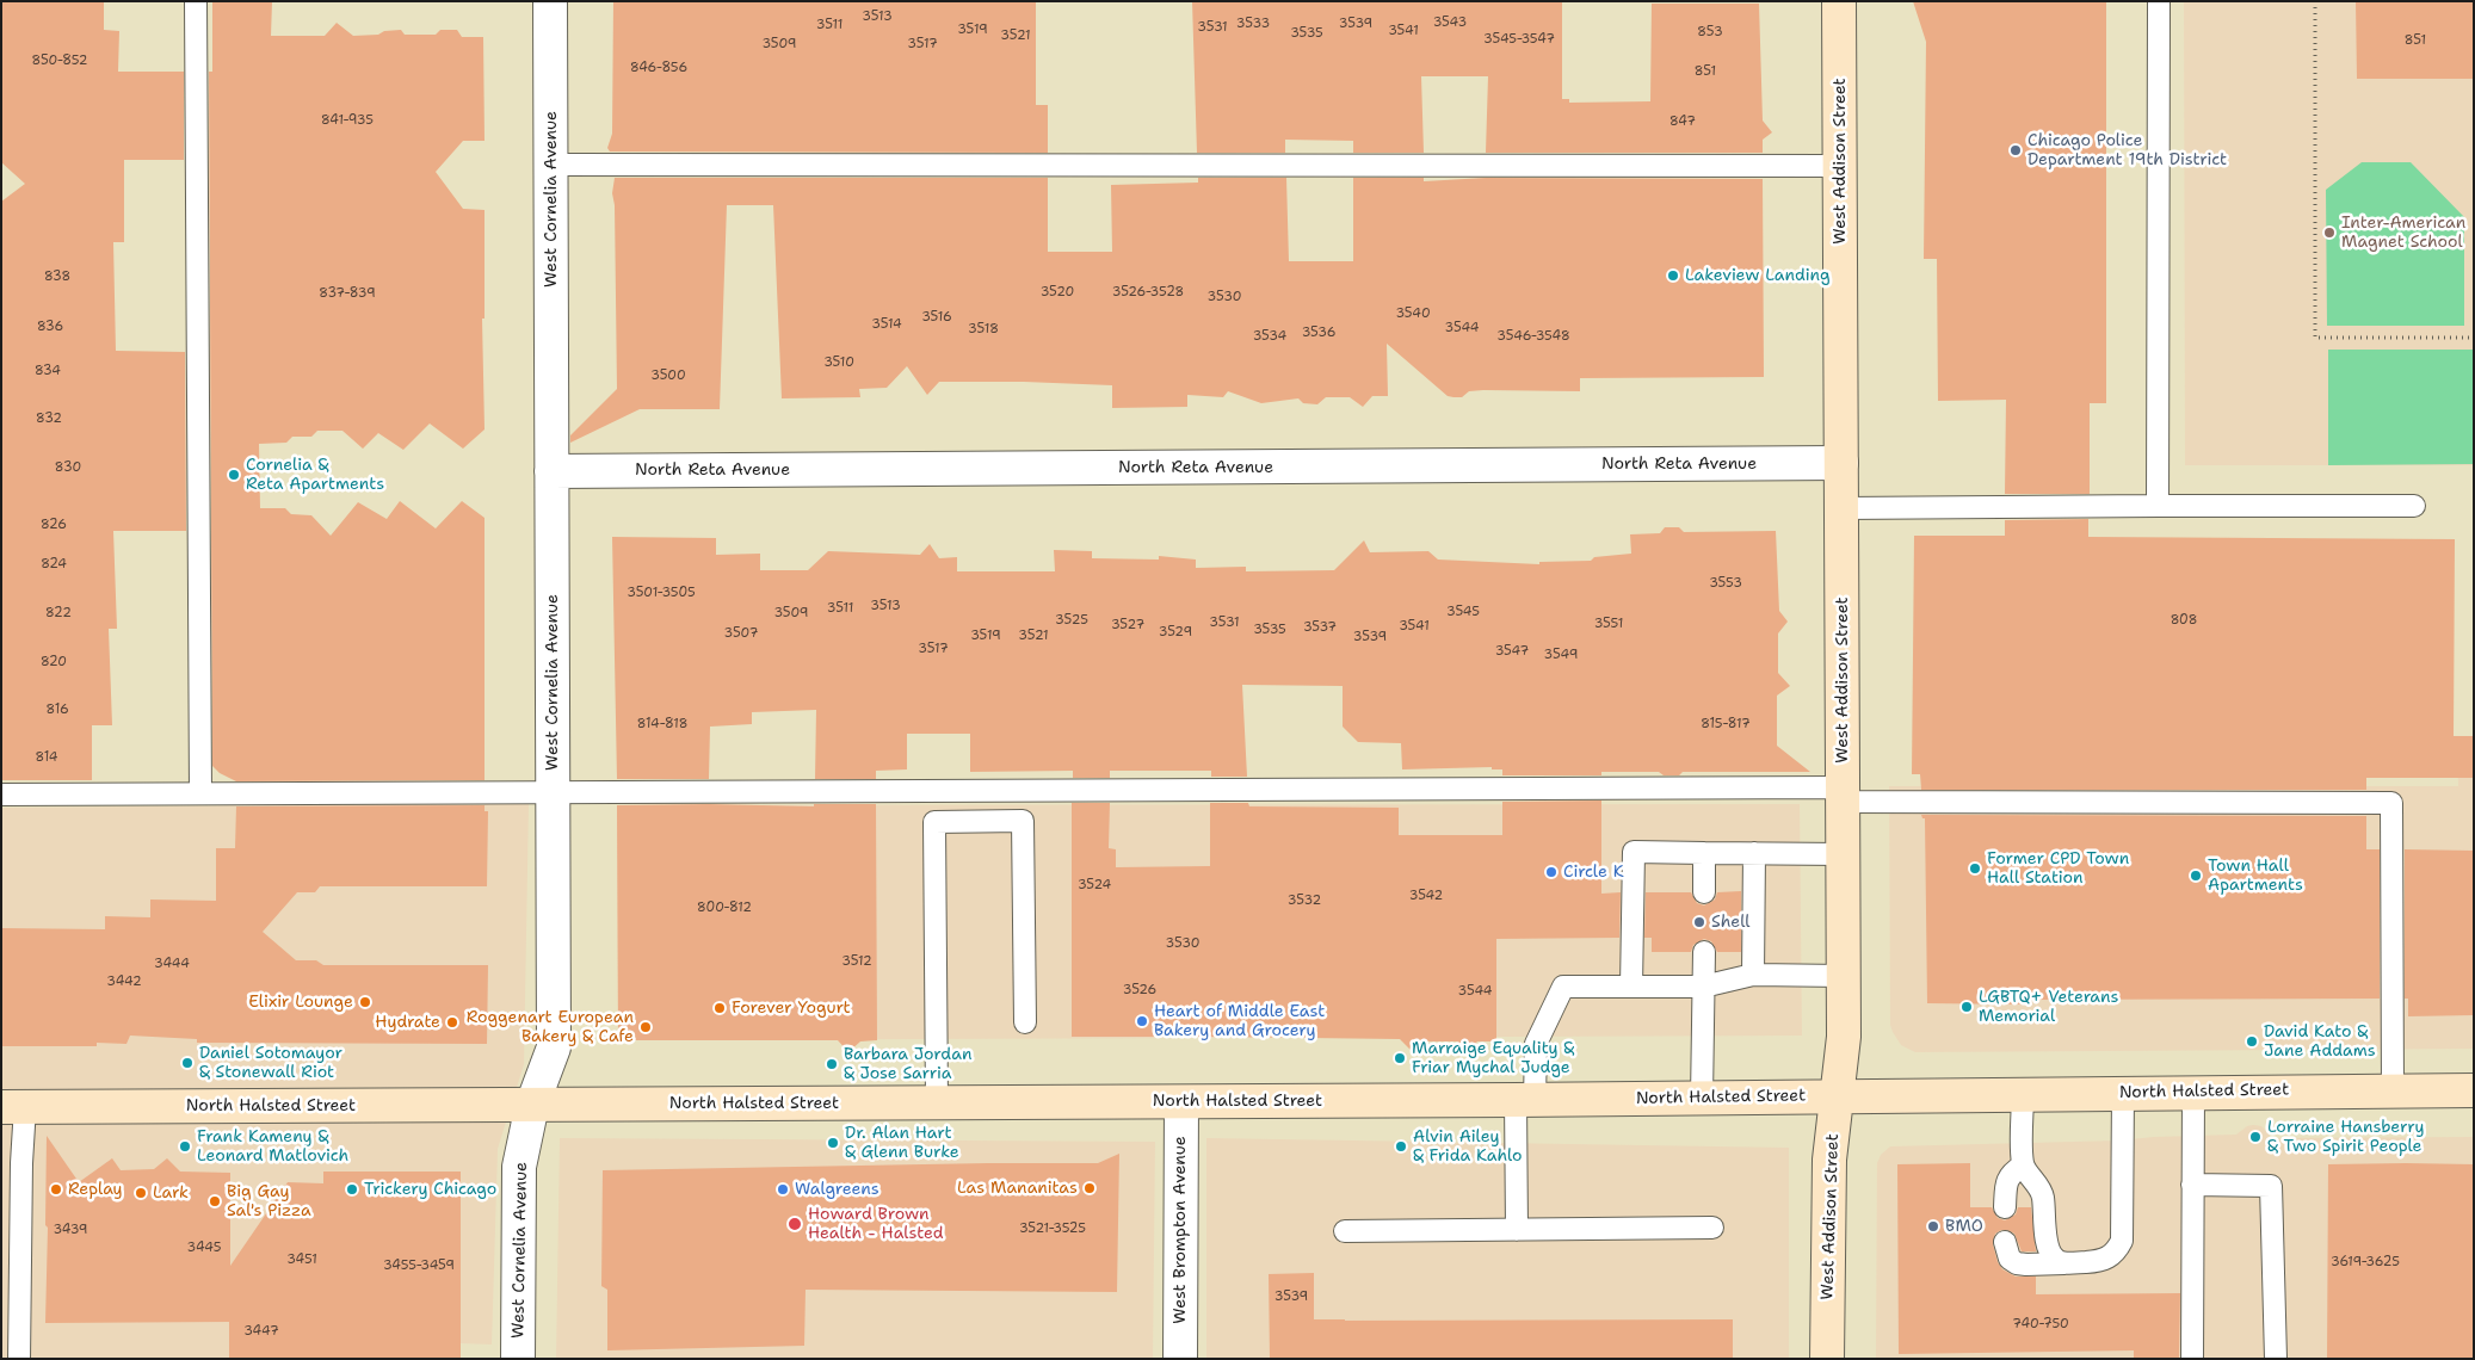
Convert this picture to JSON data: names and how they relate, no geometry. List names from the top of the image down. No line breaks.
{"streets":{"main road":["West Addison Street","North Halsted Street"],"street":["West Cornelia Avenue","North Reta Avenue","West Brompton Avenue"]},"crossings":[["West Addison Street","North Reta Avenue"],["West Addison Street","North Halsted Street"],["West Cornelia Avenue","North Reta Avenue"],["West Cornelia Avenue","North Halsted Street"],["North Halsted Street","West Brompton Avenue"]],"places":["Chicago Police Department 19th District","Inter-American Magnet School","Lakeview Landing","Cornelia & Reta Apartments","Former CPD Town Hall Station","Circle K","Town Hall Apartments","Shell","Elixir Lounge","LGBTQ+ Veterans Memorial","Forever Yogurt","Heart of Middle East Bakery and Grocery","Hydrate","Roggenart European Bakery & Cafe","David Kato & Jane Addams","Marraige Equality & Friar Mychal Judge","Daniel Sotomayor & Stonewall Riot","Barbara Jordan & Jose Sarria","Lorraine Hansberry & Two Spirit People","Dr. Alan Hart & Glenn Burke","Frank Kameny & Leonard Matlovich","Alvin Ailey & Frida Kahlo","Las Mananitas","Replay","Trickery Chicago","Walgreens","Lark","Big Gay Sal's Pizza","Howard Brown Health - Halsted","BMO"],"house_numbers":["3513","3543","3533","3539","3511","3531","3519","3541","853","3535","3521","3545-3547","851","3509","3517","850-852","846-856","851","841-935","847","838","3520","3526-3528","837-839","3530","3540","3516","3514","836","3544","3518","3536","3534","3546-3548","3510","834","3500","832","830","826","824","3553","3501-3505","3513","3511","3545","822","3509","3525","808","3531","3551","3527","3541","3537","3535","3529","3507","3519","3521","3539","3517","3547","3549","820","816","814-818","815-817","814","3524","3542","3532","800-812","3530","3512","3444","3442","3526","3544","3521-3525","3439","3445","3451","3619-3625","3455-3459","3539","740-750","3447"]}
